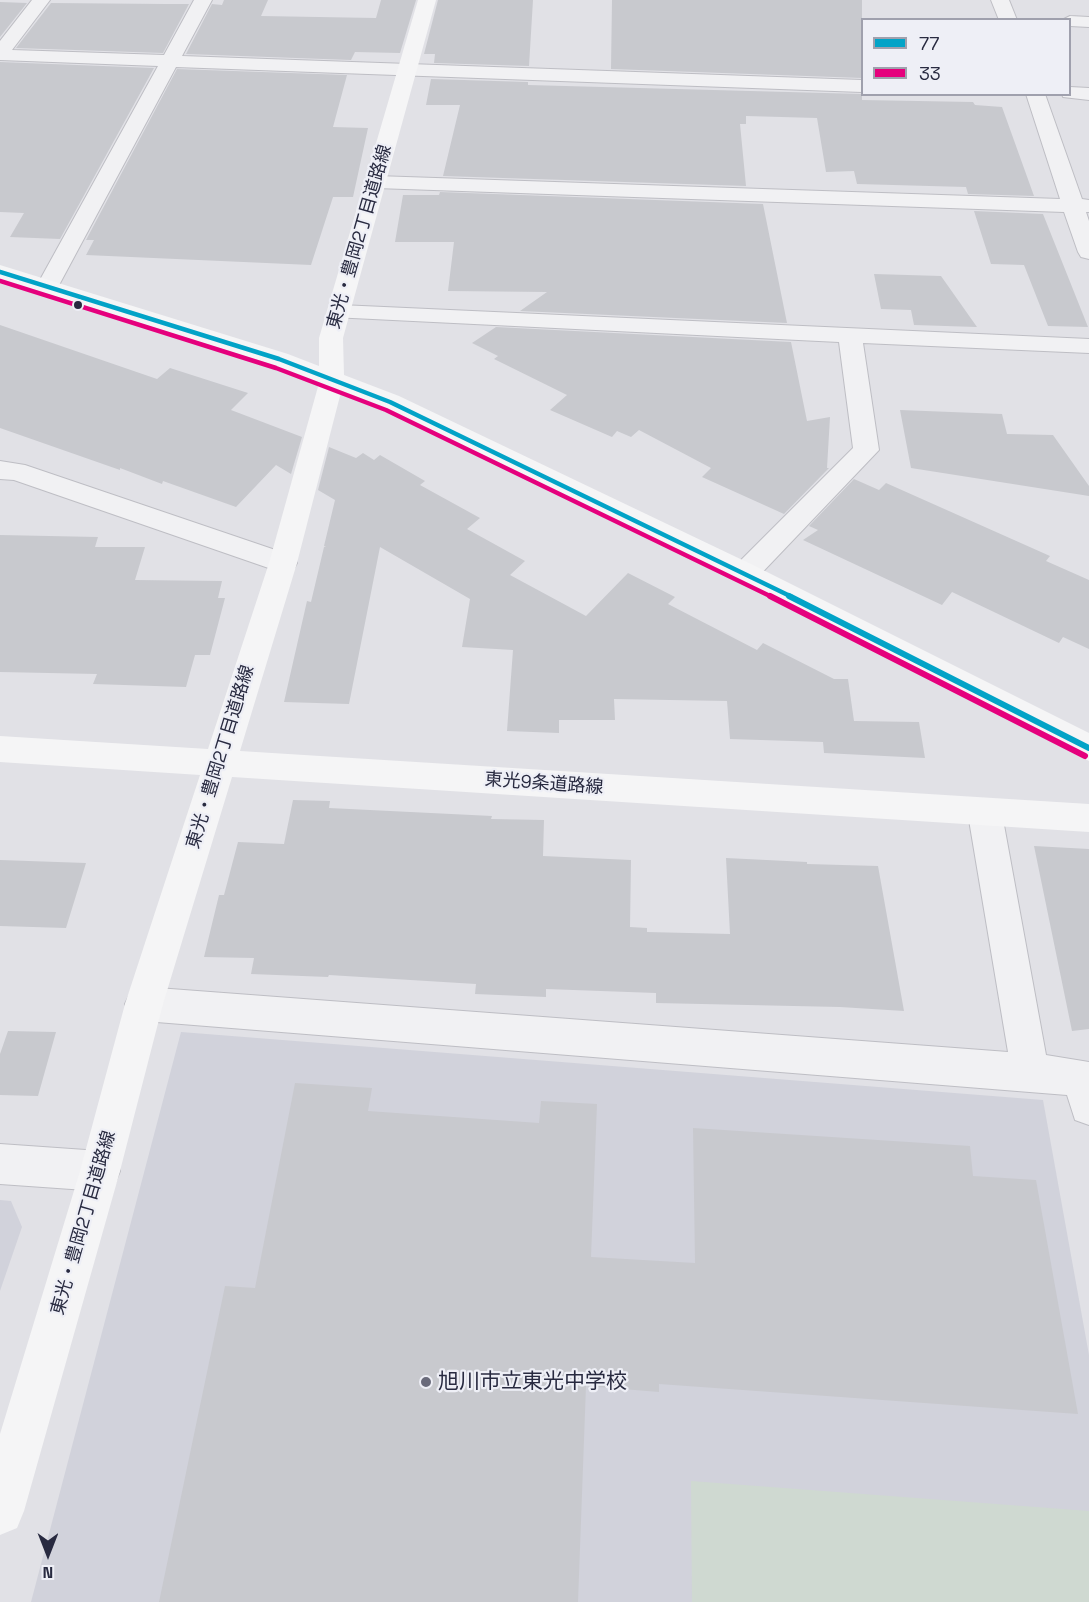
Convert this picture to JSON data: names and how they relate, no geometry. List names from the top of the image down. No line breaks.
{"streets":{"street":["東光・豊岡2丁目道路線","東光9条道路線"]},"crossings":[["東光・豊岡2丁目道路線","東光9条道路線"]],"places":["旭川市立東光中学校"],"lines":["transit line 77","transit line 33"],"legend":["77","33"],"north":"bottom"}
